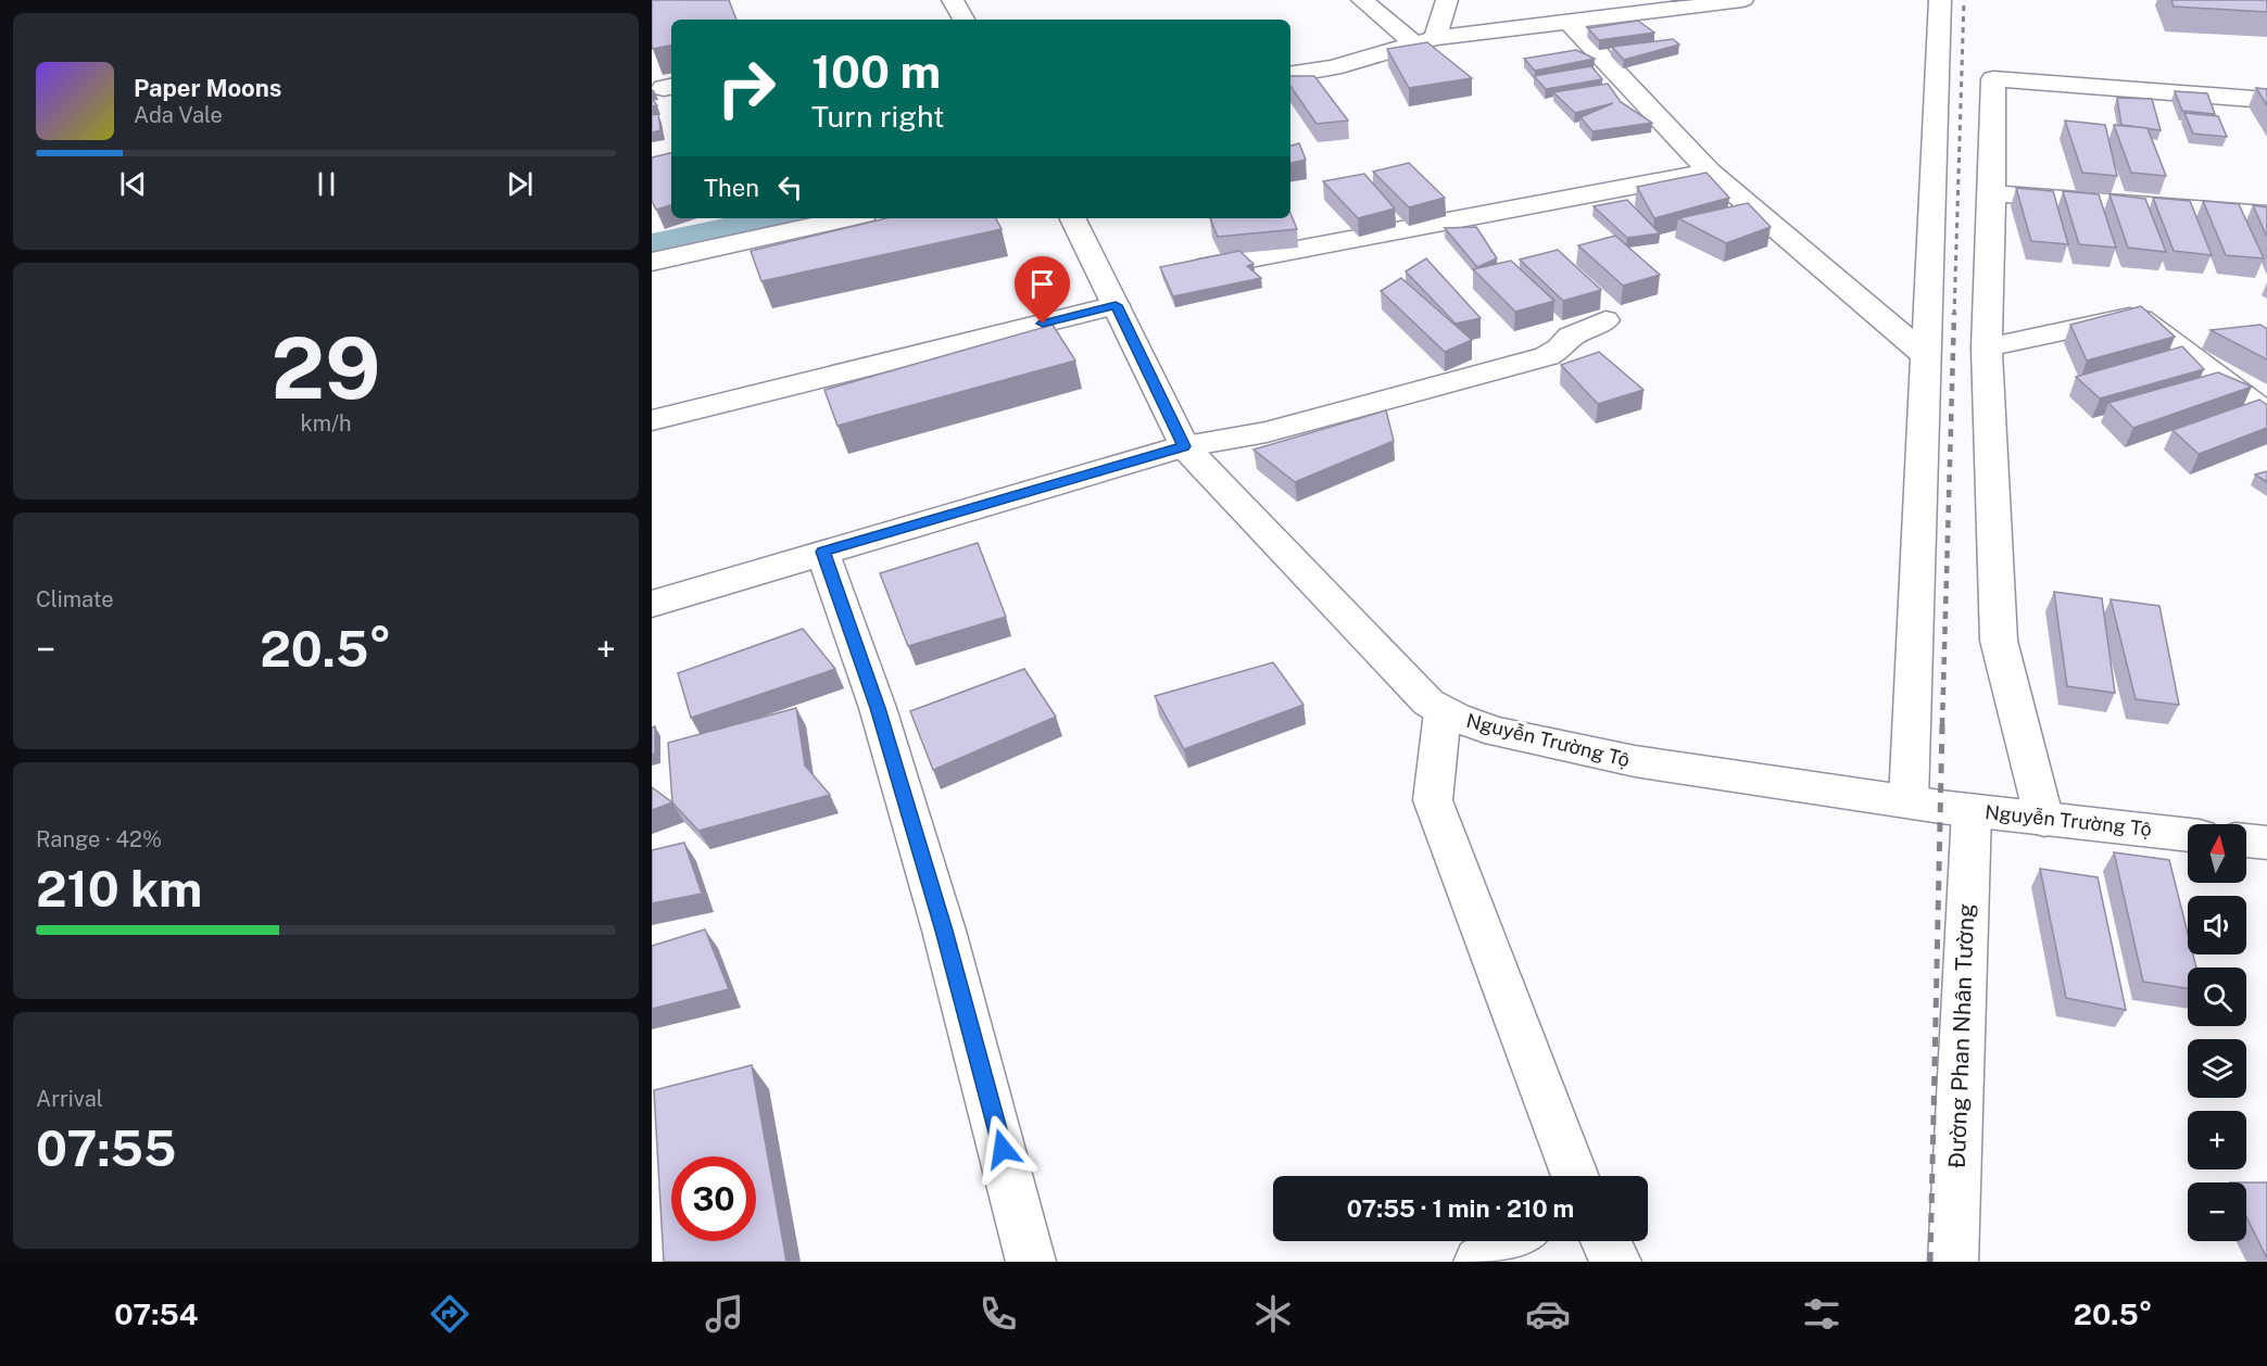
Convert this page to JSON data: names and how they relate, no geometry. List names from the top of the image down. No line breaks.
{"streets":{"street":["Nguyễn Trường Tộ","Đường Phan Nhân Tường"]},"crossings":[["Nguyễn Trường Tộ","Đường Phan Nhân Tường"]],"north":"top","page":{"turn":["100 m","Turn right"],"song":["Paper Moons","Ada Vale"],"then":"Then","tile":[["29","km/h"],"Climate",["Range · 42%","210 km"],["Arrival","07:55"]],"heat":["−","20.5°","+"],"map_buttons":["+","−"],"limit":"30","trip":"07:55 · 1 min · 210 m","tabs":["07:54","20.5°"]}}
